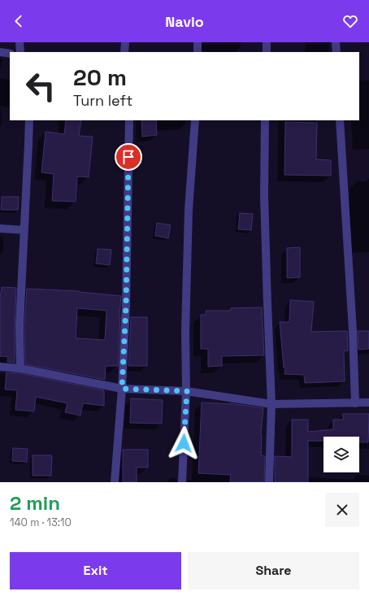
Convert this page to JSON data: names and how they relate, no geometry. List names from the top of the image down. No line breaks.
{"page":{"header":"Navio","turn":["20 m","Turn left"],"heading":["2 min","140 m · 13:10"],"buttons":["Exit","Share"]}}
